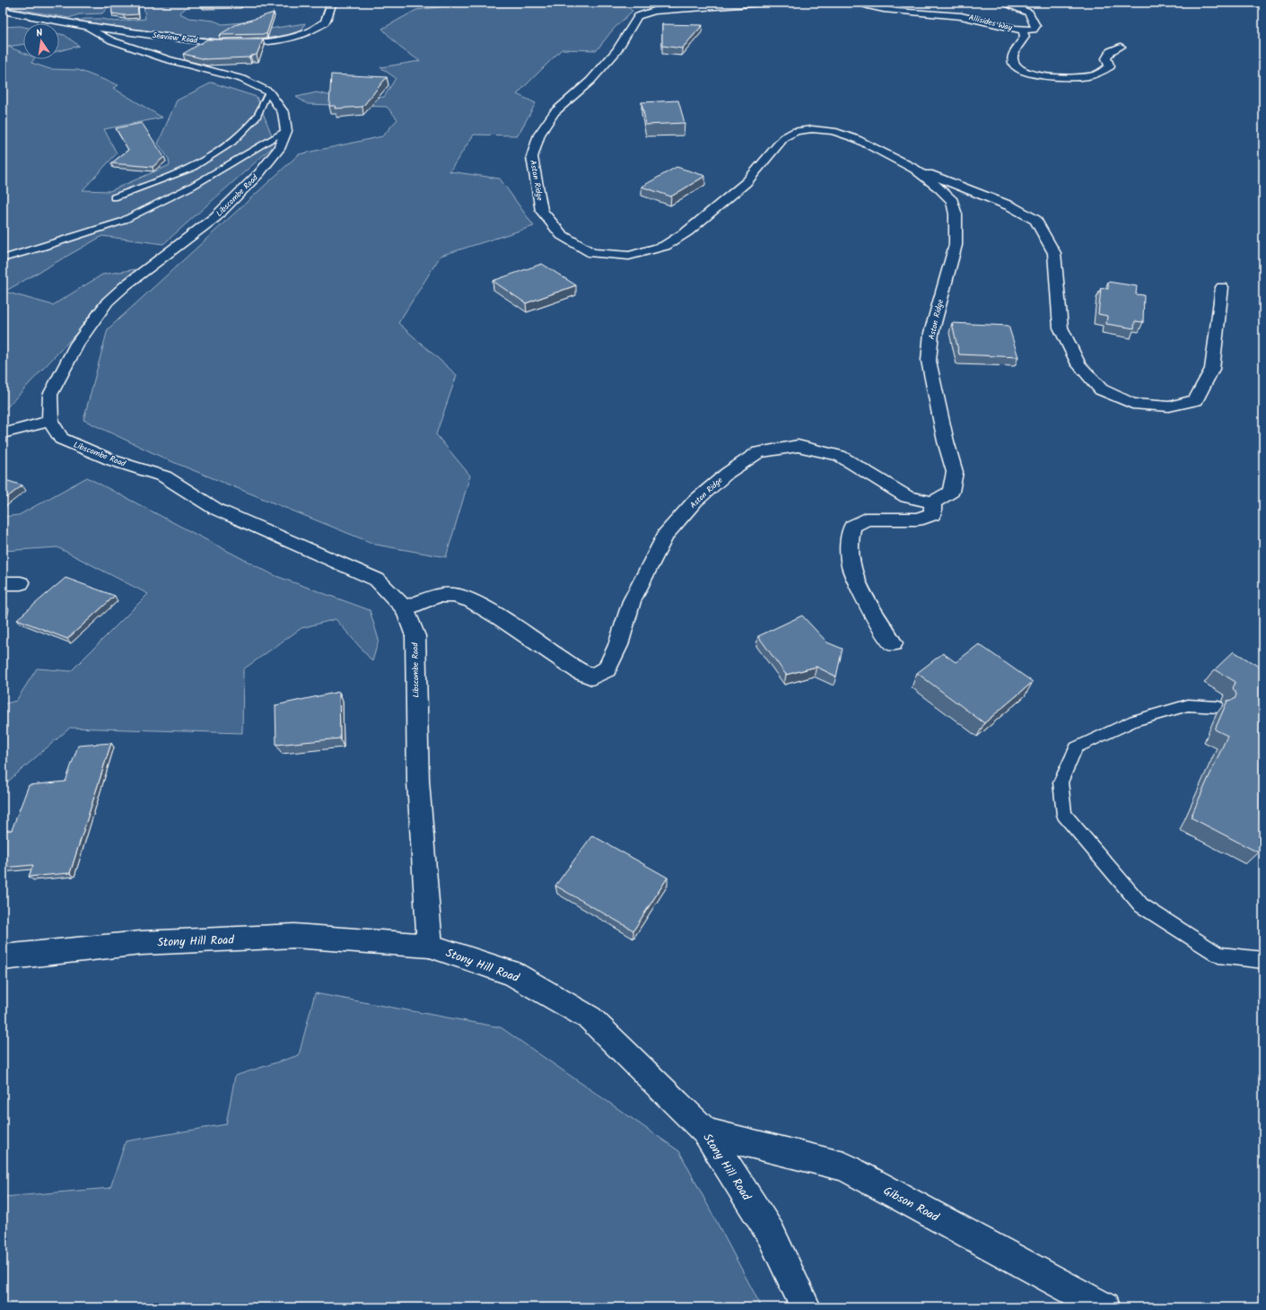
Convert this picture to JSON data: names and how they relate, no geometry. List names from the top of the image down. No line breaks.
{"streets":{"street":["Allisides Way","Seaview Road","Aston Ridge","Libscombe Road","Stony Hill Road","Gibson Road"]},"crossings":[["Aston Ridge","Libscombe Road"],["Libscombe Road","Stony Hill Road"],["Stony Hill Road","Gibson Road"]],"north":"top"}
